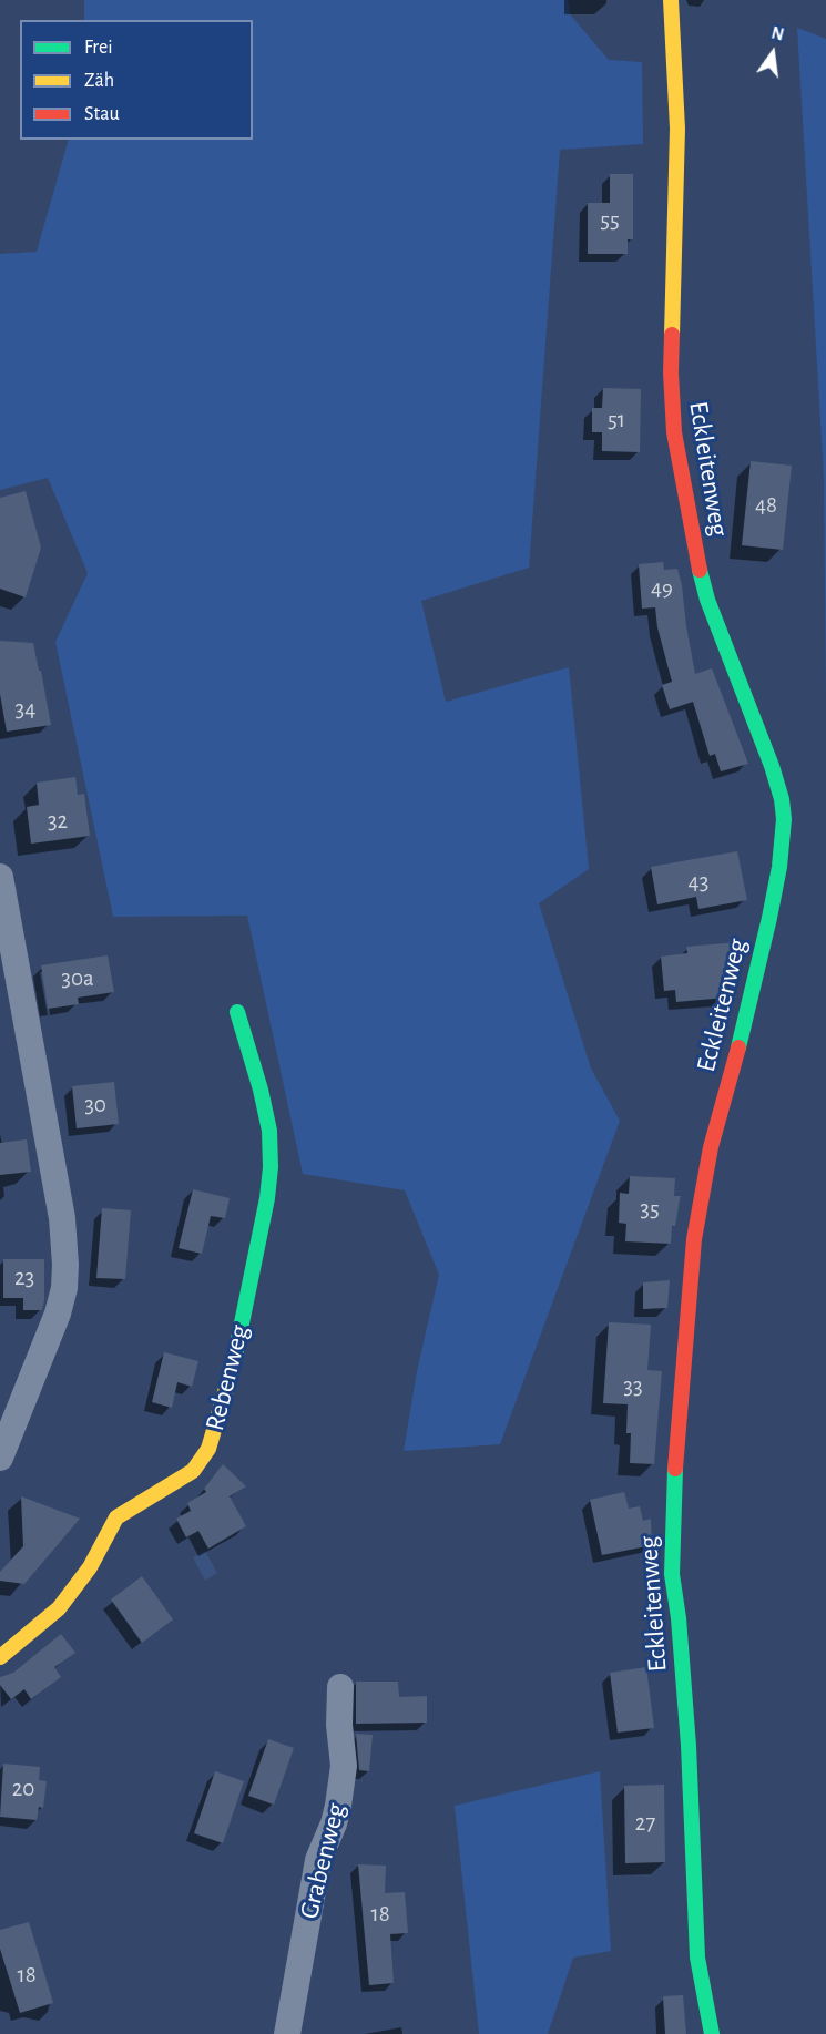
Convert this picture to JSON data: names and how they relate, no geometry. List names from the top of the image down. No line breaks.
{"streets":{"street":["Eckleitenweg","Rebenweg","Grabenweg"]},"house_numbers":["55","51","48","49","34","32","43","30a","30","35","23","33","20","27","18","18"],"legend":["Frei","Zäh","Stau"],"north":"top"}
